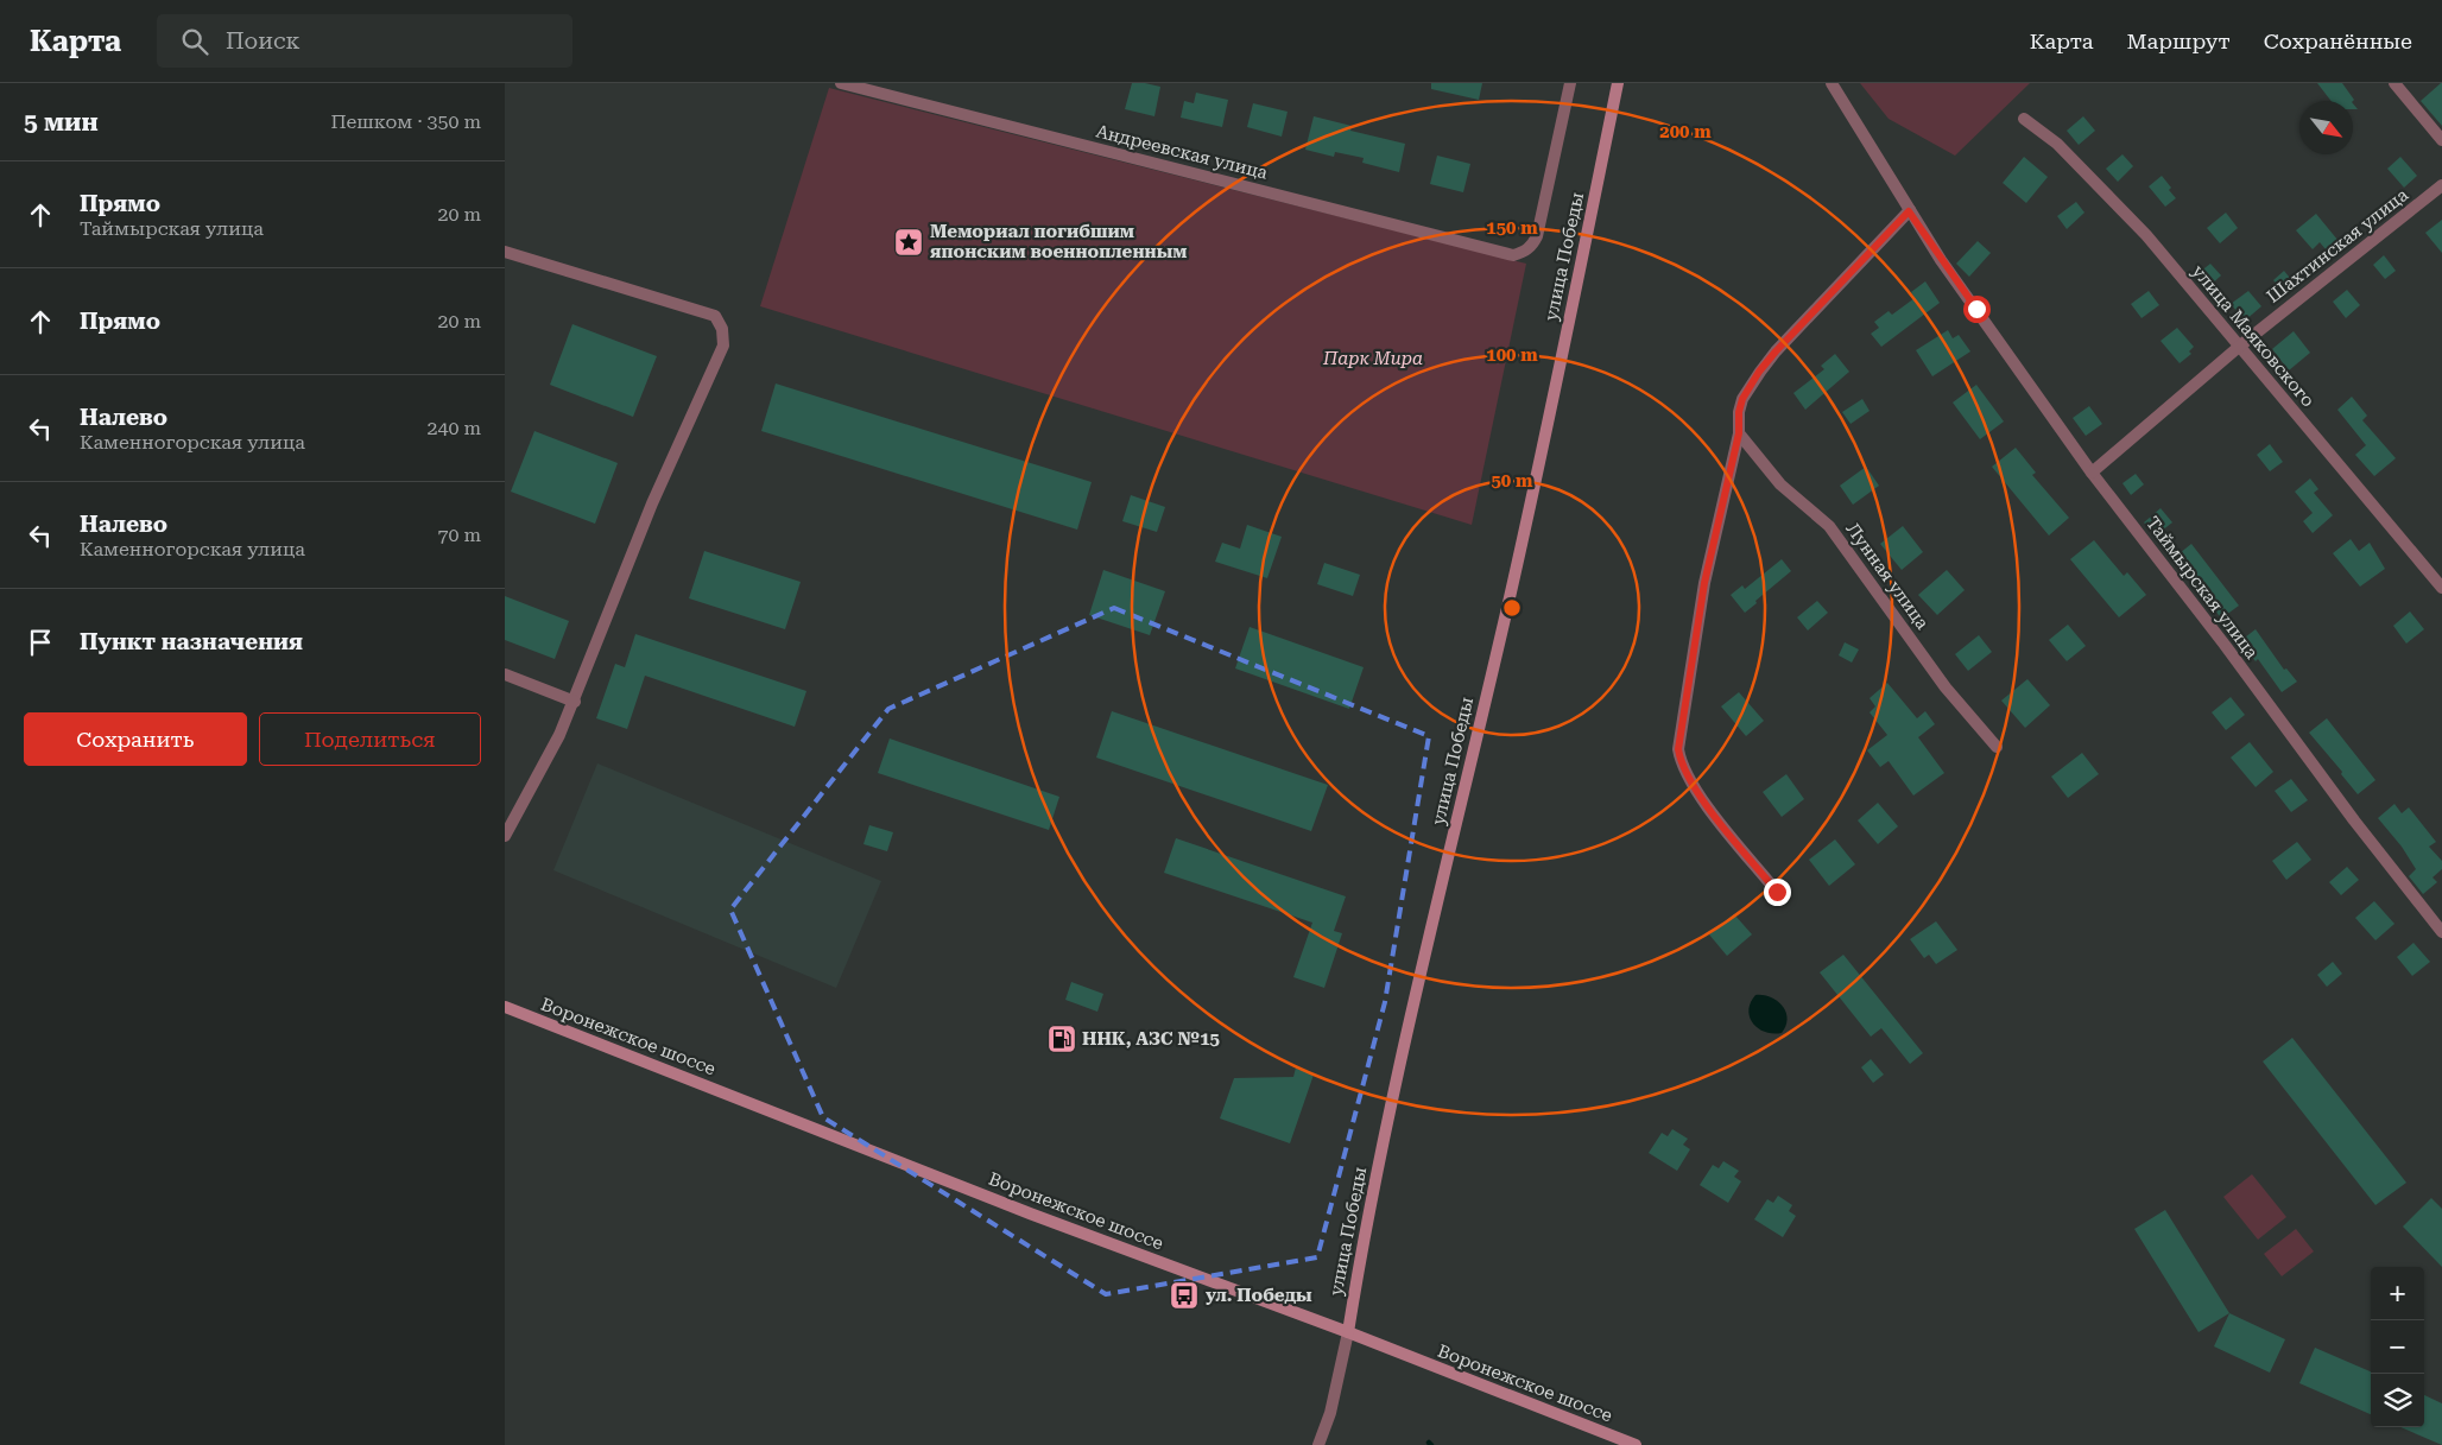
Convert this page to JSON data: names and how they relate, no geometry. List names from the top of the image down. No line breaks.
{"streets":{"street":["Андреевская улица","Шахтинская улица","улица Победы","улица Маяковского","Лунная улица","Таймырская улица","Воронежское шоссе"]},"crossings":[["Шахтинская улица","улица Маяковского"],["Шахтинская улица","Таймырская улица"],["улица Победы","Воронежское шоссе"]],"parks":["Парк Мира"],"places":{"place":["Мемориал погибшим японским военнопленным"],"fuel station":["ННК, АЗС №15"],"bus stop":["ул. Победы"]},"north":"bottom right","page":{"header":"Карта","search":"Поиск","nav":["Карта","Маршрут","Сохранённые"],"heading":["5 мин","Пешком · 350 m"],"list":[["Прямо","Таймырская улица","20 m"],["Прямо","20 m"],["Налево","Каменногорская улица","240 m"],["Налево","Каменногорская улица","70 m"],"Пункт назначения"],"buttons":["Сохранить","Поделиться"],"map_buttons":["+","−"]},"rings":["200 m","150 m","100 m","50 m"]}
